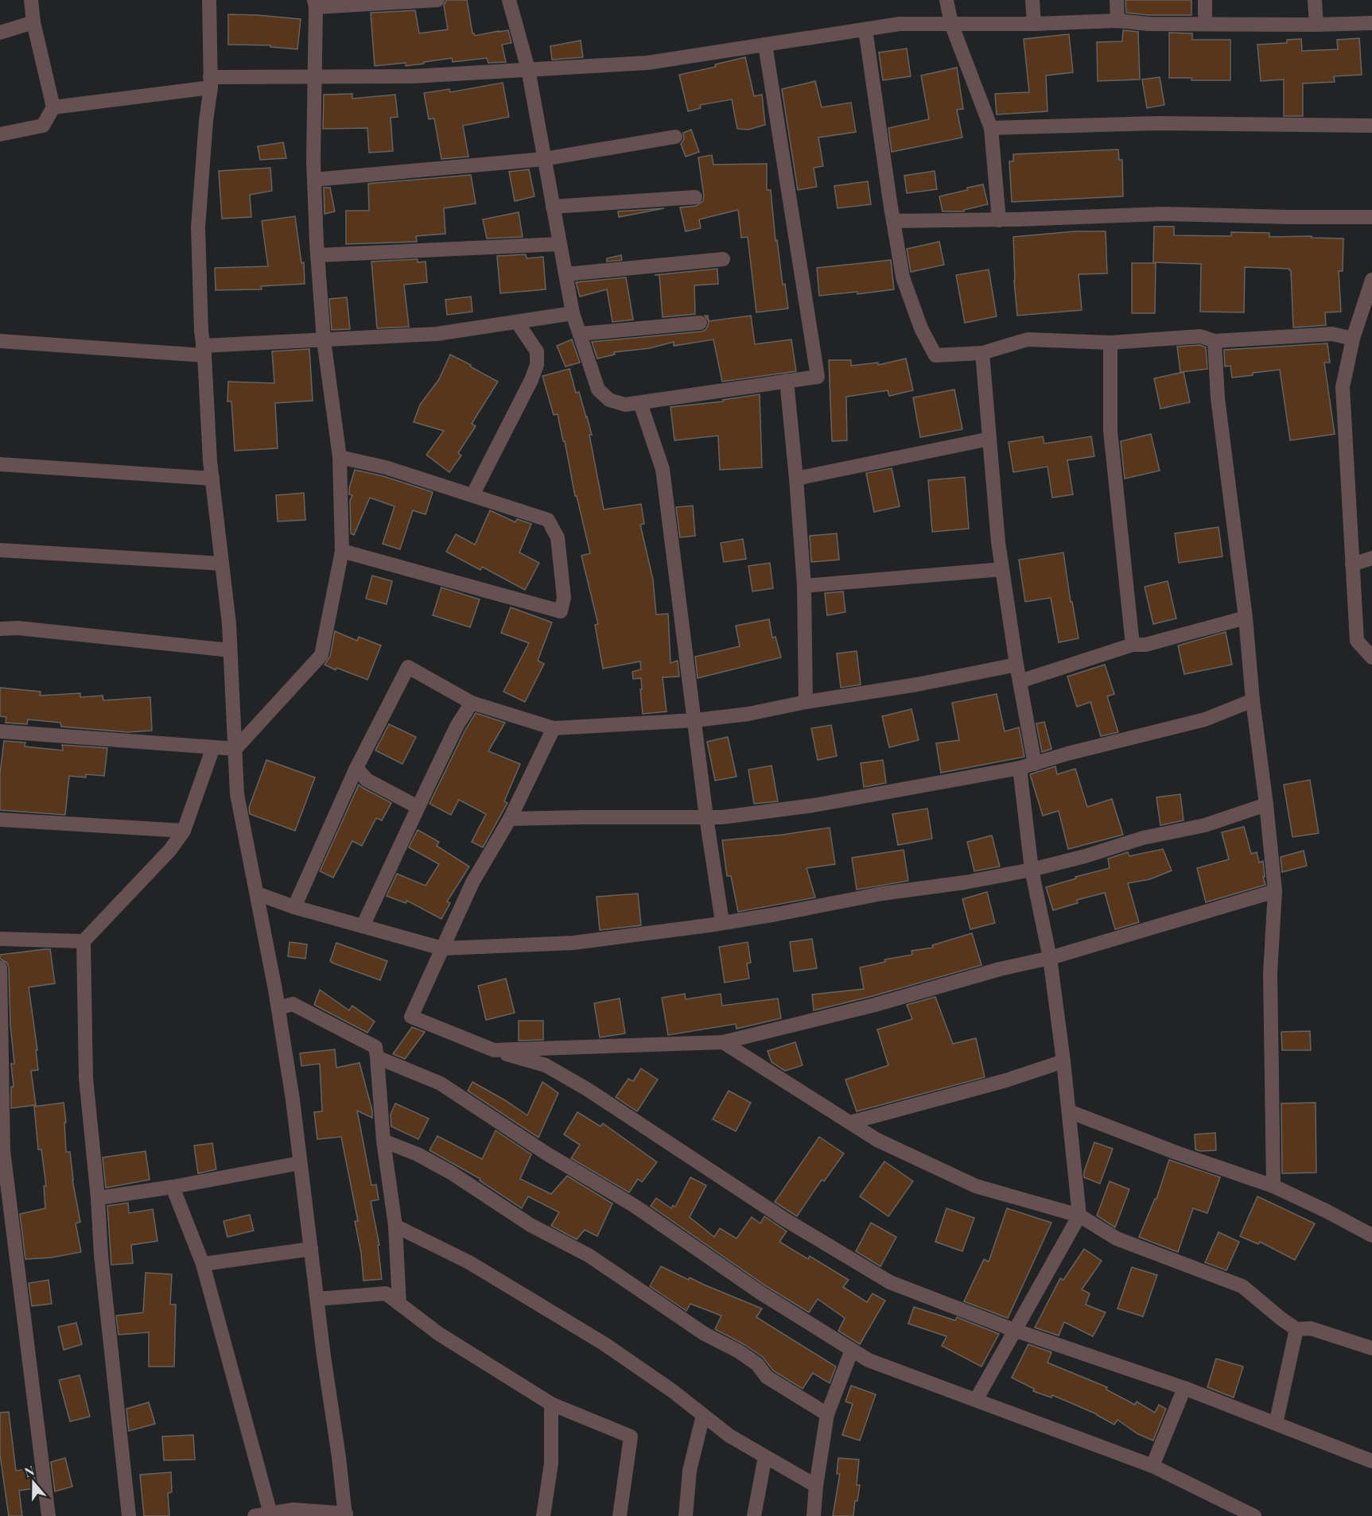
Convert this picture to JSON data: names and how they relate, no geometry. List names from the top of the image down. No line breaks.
{"north":"top"}
